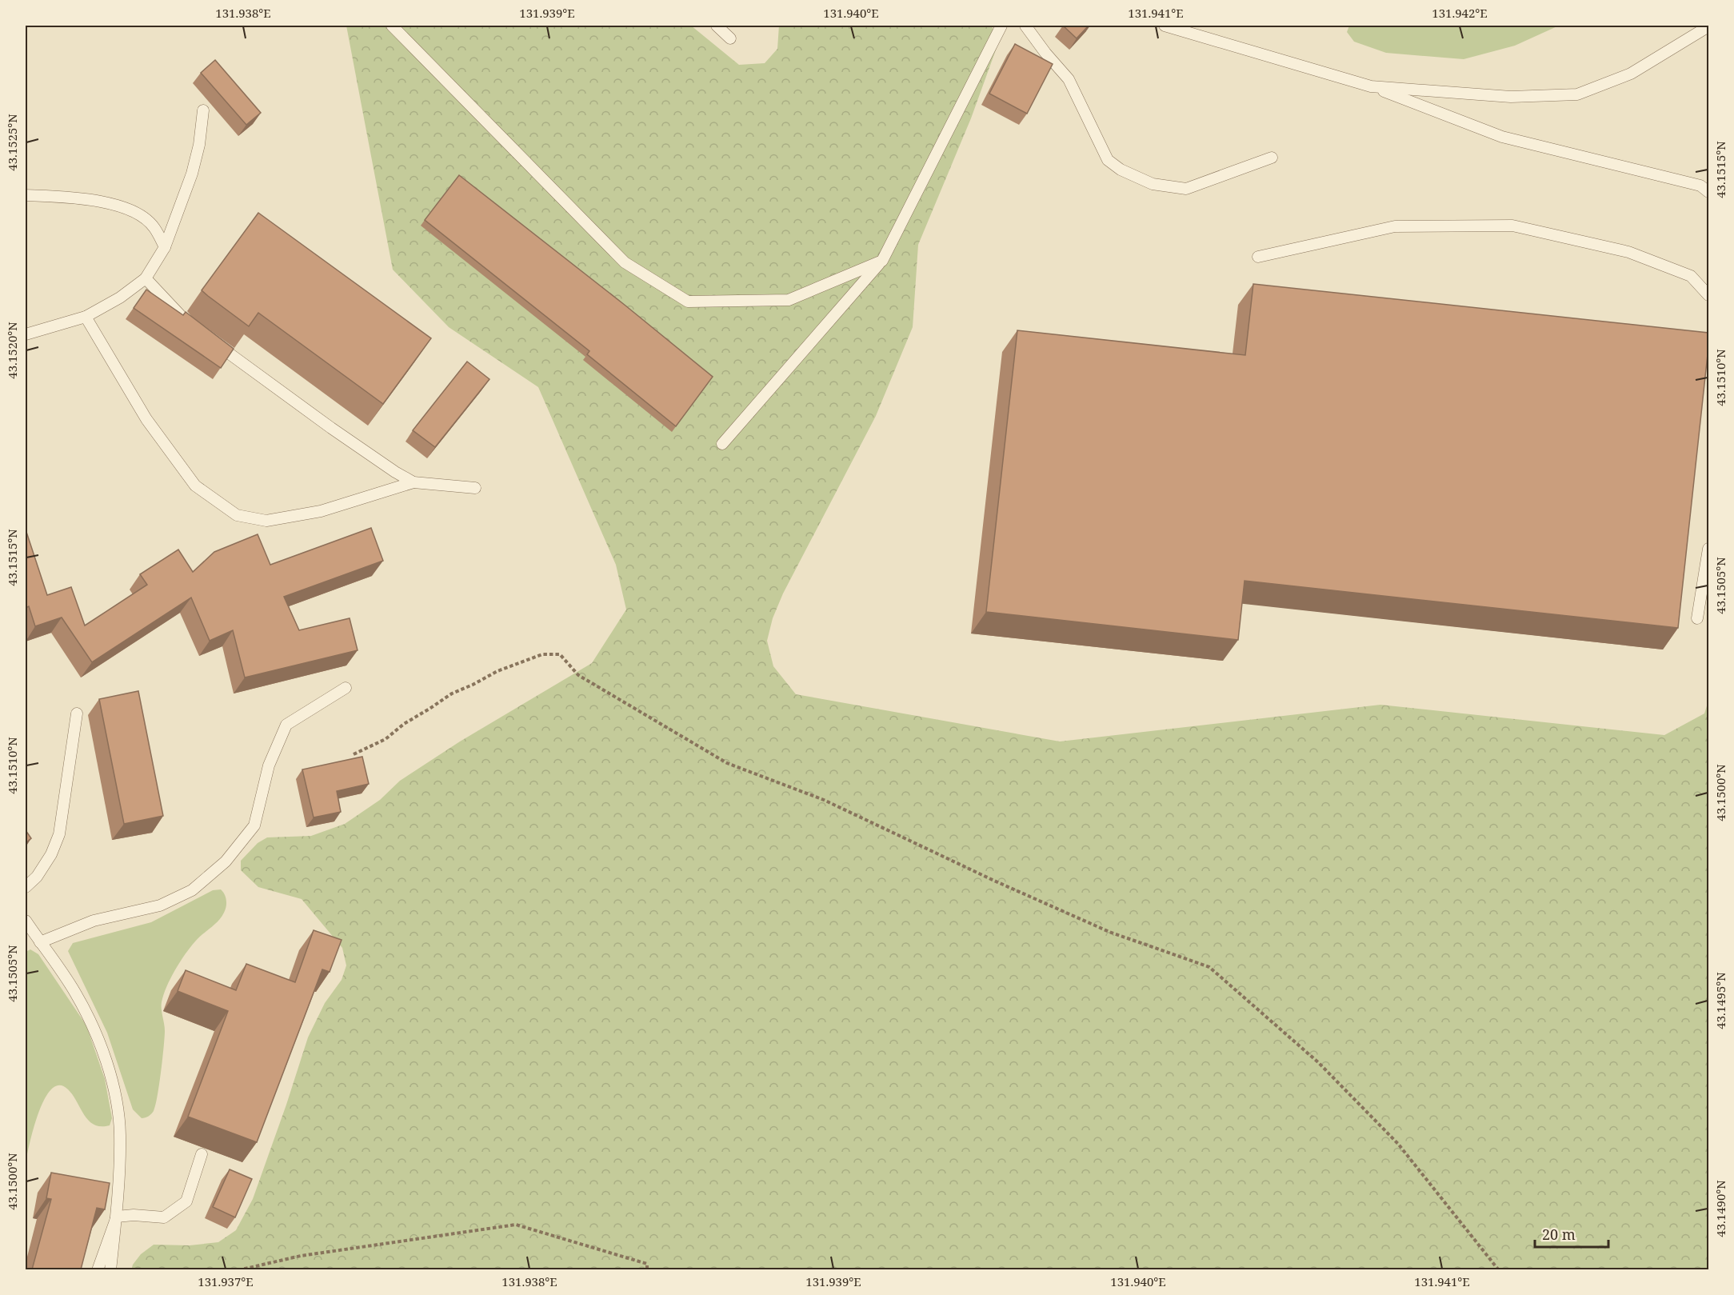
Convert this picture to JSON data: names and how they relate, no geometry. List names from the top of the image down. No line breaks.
{"scale_bar":"20 m","coordinates":["131.938°E","131.939°E","131.940°E","131.941°E","131.942°E","43.1525°N","43.1515°N","43.1520°N","43.1510°N","43.1505°N","43.1500°N","43.1495°N","43.1490°N","131.937°E"]}
